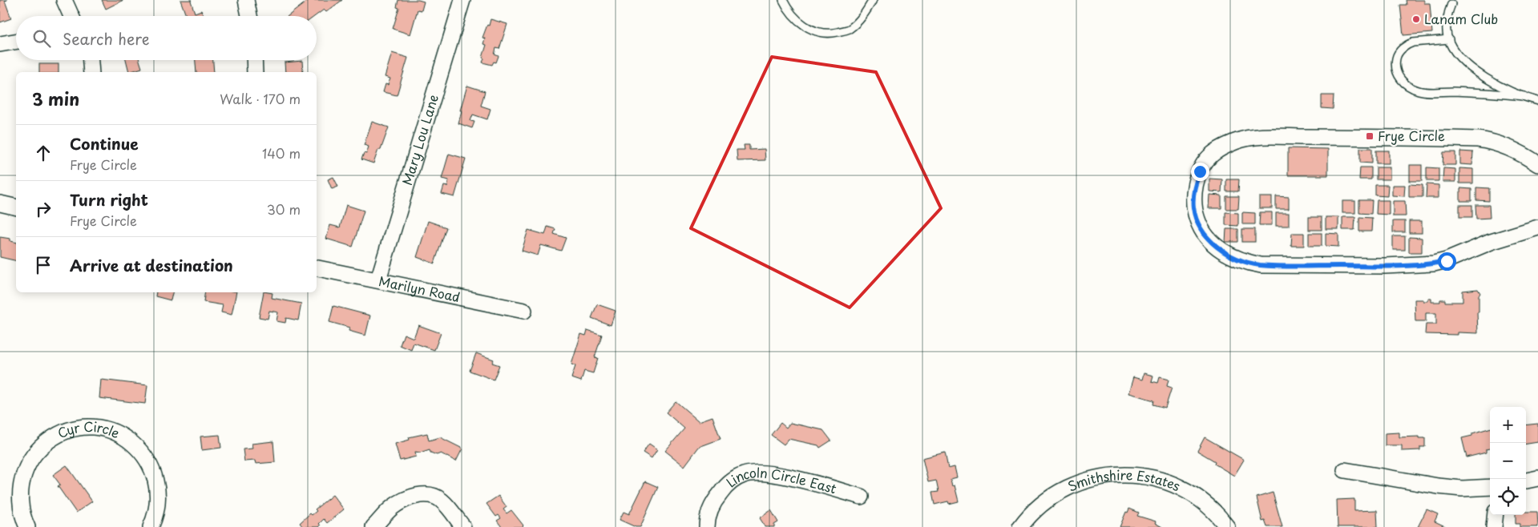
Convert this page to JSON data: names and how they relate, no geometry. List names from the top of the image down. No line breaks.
{"streets":{"street":["Mary Lou Lane","Marilyn Road","Cyr Circle","Smithshire Estates","Lincoln Circle East"]},"crossings":[["Mary Lou Lane","Marilyn Road"]],"places":{"other":["Lanam Club"],"transit":["Frye Circle"]},"page":{"search":"Search here","heading":["3 min","Walk · 170 m"],"list":[["Continue","Frye Circle","140 m"],["Turn right","Frye Circle","30 m"],"Arrive at destination"],"map_buttons":["+","−"]}}
